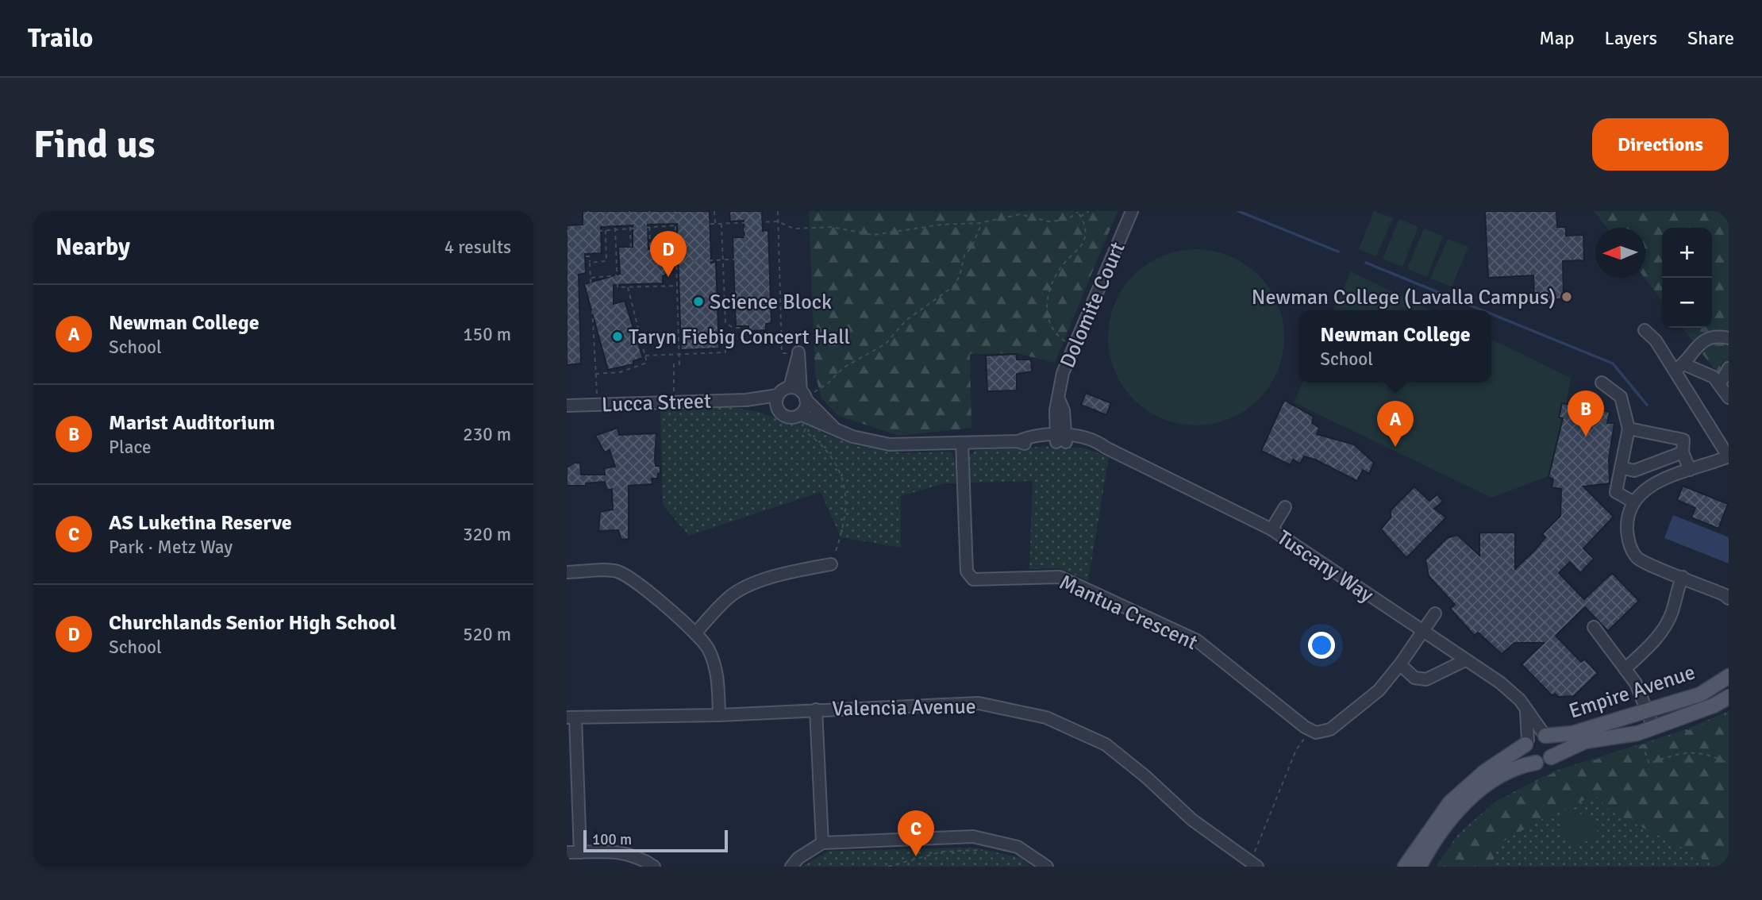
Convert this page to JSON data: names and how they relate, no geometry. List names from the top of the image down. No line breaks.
{"streets":{"main road":["Empire Avenue"],"street":["Dolomite Court","Lucca Street","Tuscany Way","Mantua Crescent","Valencia Avenue"]},"crossings":[["Dolomite Court","Tuscany Way"],["Lucca Street","Tuscany Way"],["Tuscany Way","Mantua Crescent"],["Tuscany Way","Empire Avenue"]],"places":["Newman College (Lavalla Campus)","Science Block","Taryn Fiebig Concert Hall"],"scale_bar":"100 m","north":"left","page":{"header":"Trailo","nav":["Map","Layers","Share"],"buttons":"Directions","title":"Find us","heading":["Nearby","4 results"],"map_buttons":["+","−"],"pins":["D","B","A","C"],"list":[{"mark":"A","name":"Newman College","note":"School","value":"150 m"},{"mark":"B","name":"Marist Auditorium","note":"Place","value":"230 m"},{"mark":"C","name":"AS Luketina Reserve","note":"Park · Metz Way","value":"320 m"},{"mark":"D","name":"Churchlands Senior High School","note":"School","value":"520 m"}],"popup":["Newman College","School"],"scale":"100 m"}}
